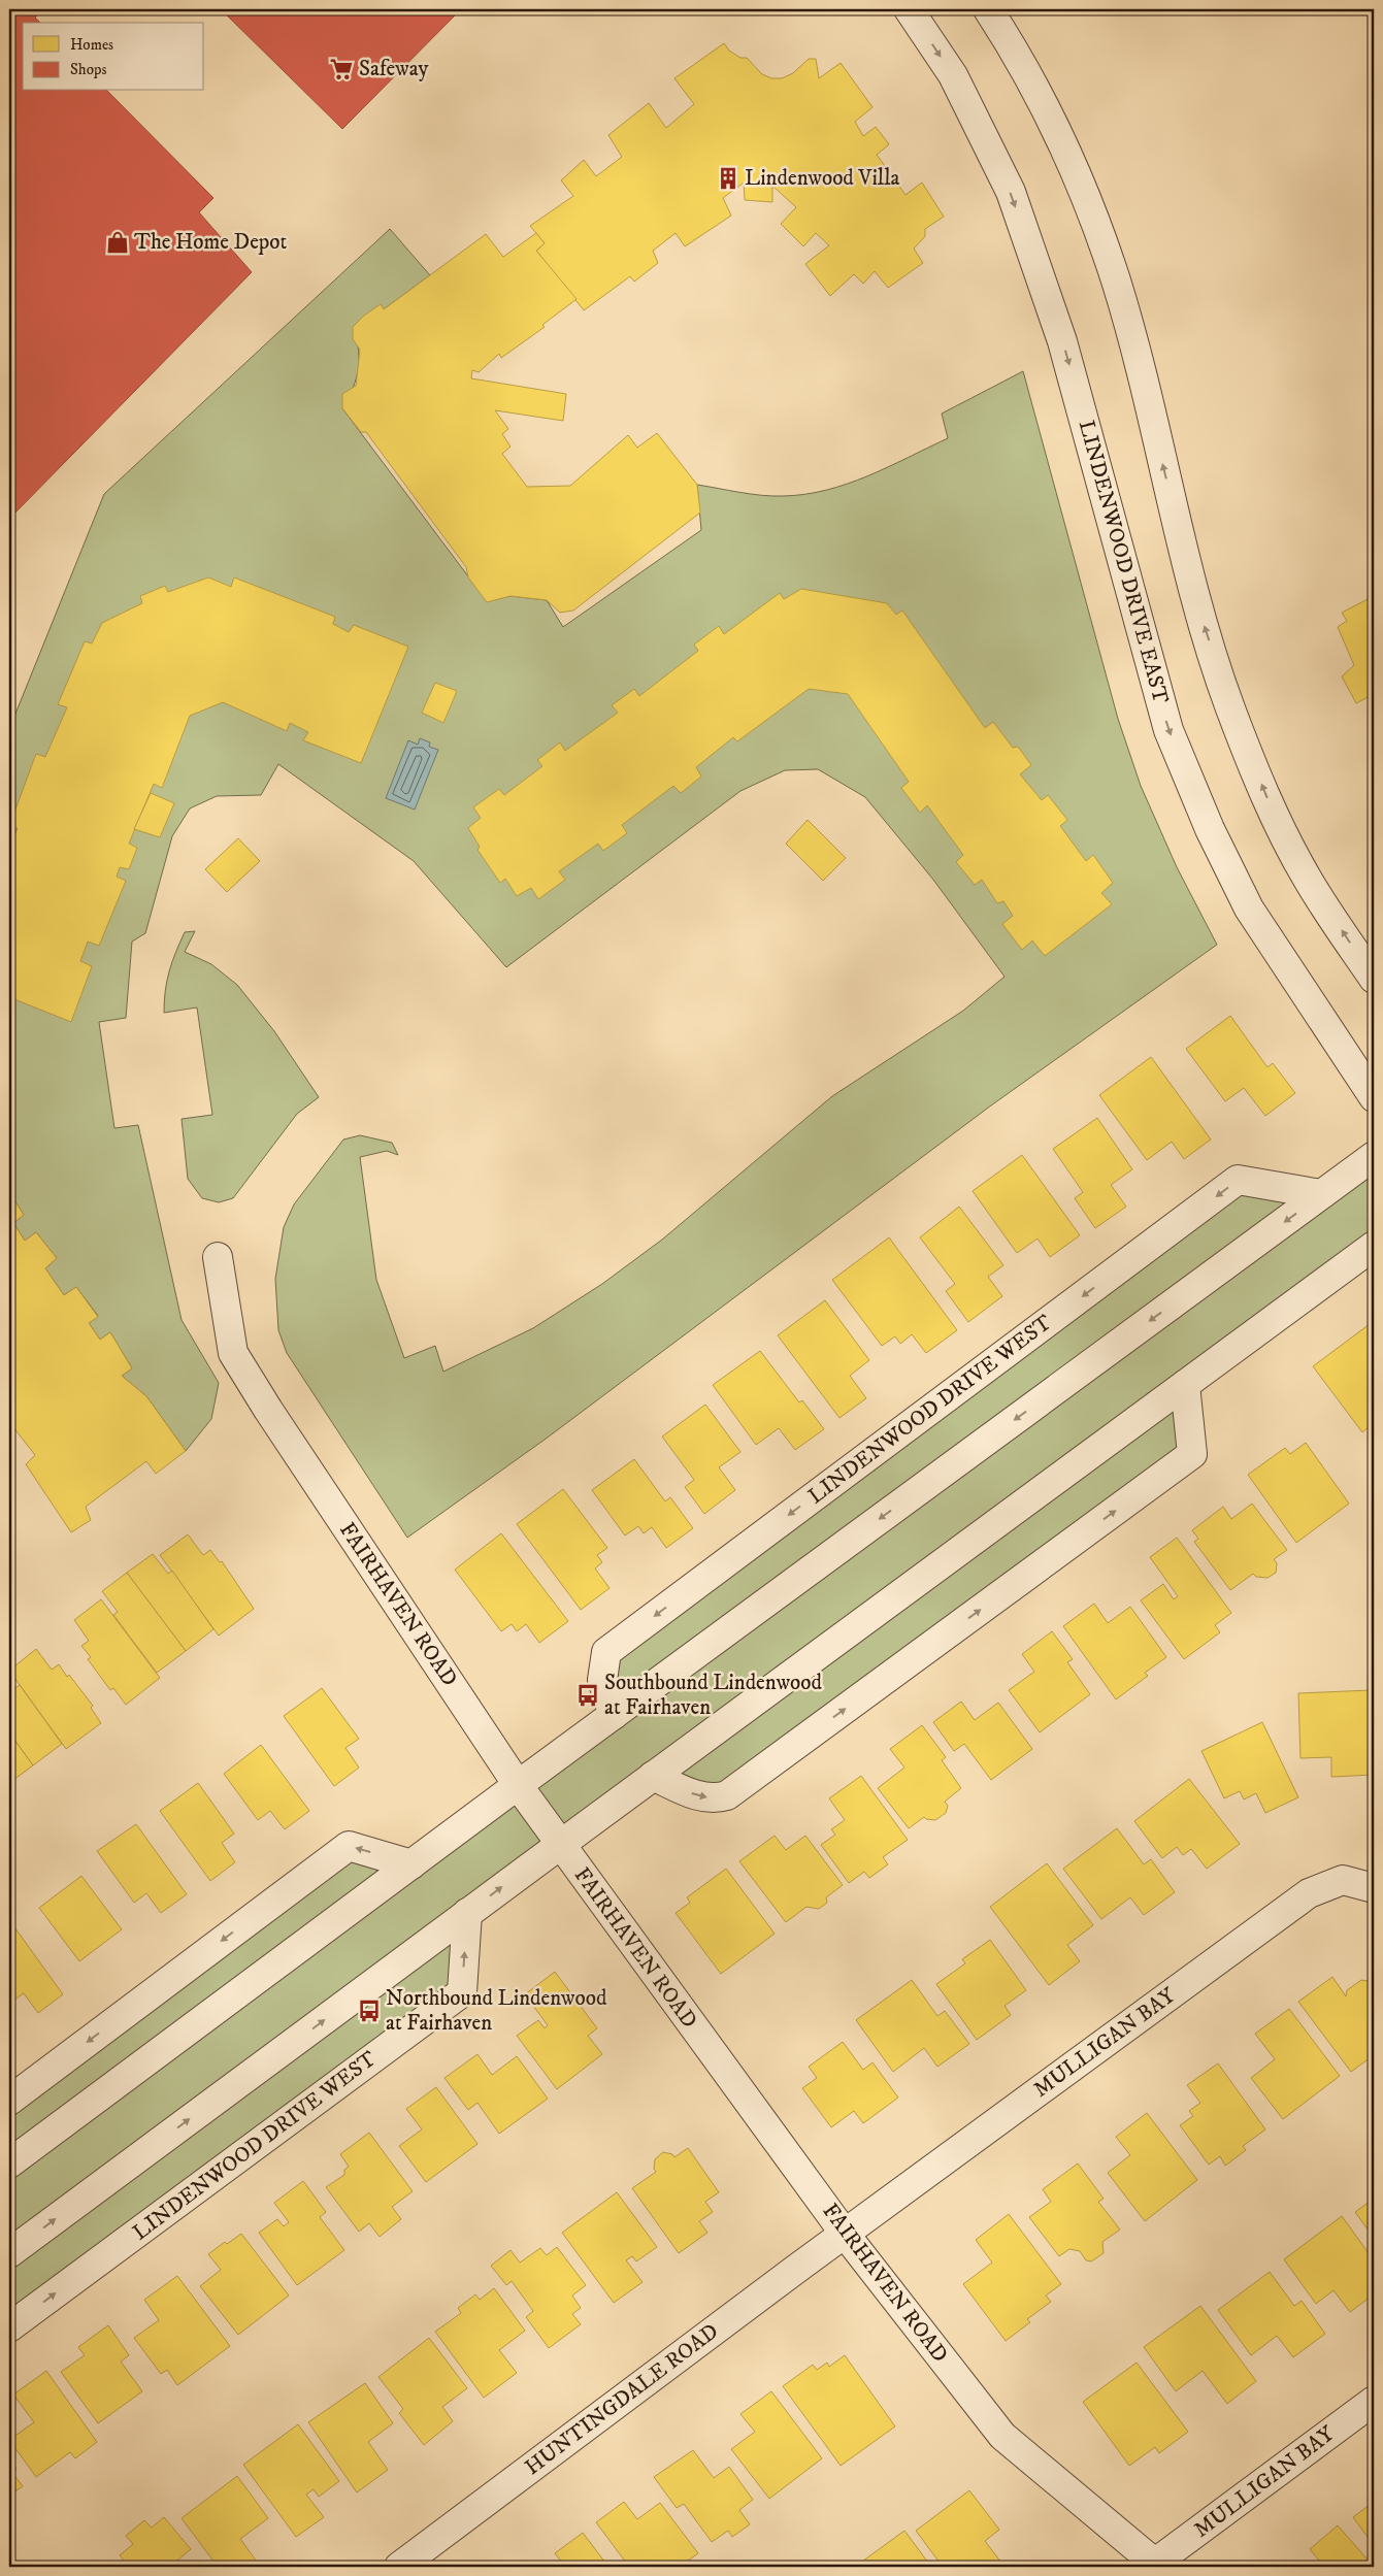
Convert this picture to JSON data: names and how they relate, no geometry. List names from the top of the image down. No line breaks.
{"streets":{"street":["LINDENWOOD DRIVE EAST","LINDENWOOD DRIVE WEST","FAIRHAVEN ROAD","MULLIGAN BAY","HUNTINGDALE ROAD"]},"crossings":[["FAIRHAVEN ROAD","MULLIGAN BAY"],["FAIRHAVEN ROAD","HUNTINGDALE ROAD"],["MULLIGAN BAY","HUNTINGDALE ROAD"]],"places":{"supermarket":["Safeway"],"building":["Lindenwood Villa"],"shop":["The Home Depot"],"bus stop":["Southbound Lindenwood at Fairhaven","Northbound Lindenwood at Fairhaven"]},"legend":["Homes","Shops"]}
